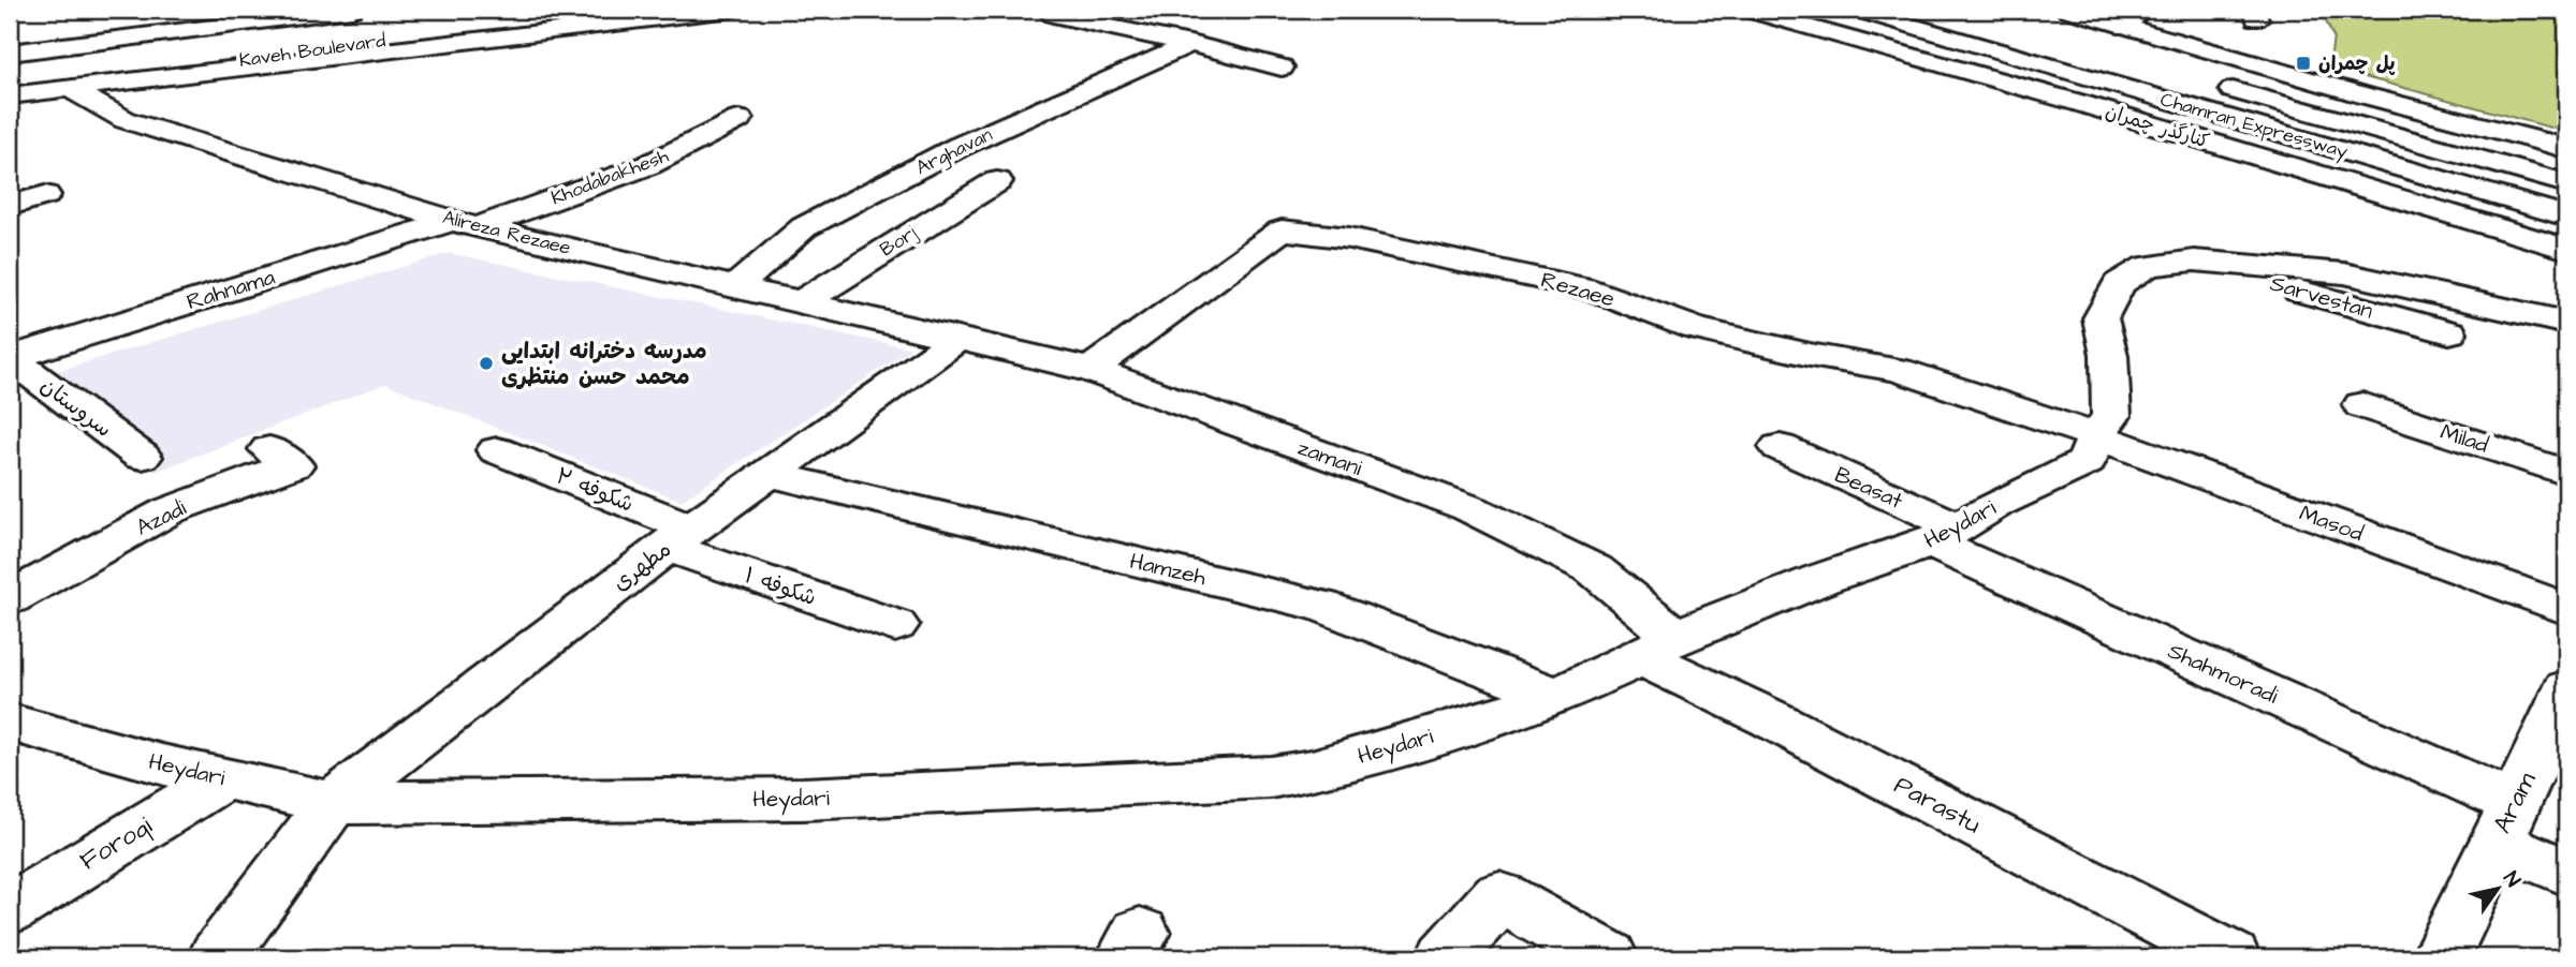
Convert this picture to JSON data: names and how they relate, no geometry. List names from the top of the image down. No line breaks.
{"streets":{"main road":["Kaveh Boulevard","Chamran Expressway","کنارگذر چمران","Arghavan","Khodabakhesh","Alireza Rezaee","Borj","Rahnama","Rezaee","Sarvestan","سروستان","Milad","zamani","Beasat","شکوفه ۲","Azadi","Masod","Heydari","مطهری","Hamzeh","شکوفه ۱","Shahmoradi","Aram","Parastu","Foroqi"]},"crossings":[["Kaveh Boulevard","Alireza Rezaee"],["Arghavan","Alireza Rezaee"],["Khodabakhesh","Alireza Rezaee"],["Khodabakhesh","Rahnama"],["Alireza Rezaee","Borj"],["Alireza Rezaee","Rahnama"],["Alireza Rezaee","zamani"],["Alireza Rezaee","مطهری"],["Rahnama","سروستان"],["Rezaee","zamani"],["Rezaee","Masod"],["Rezaee","Heydari"],["Sarvestan","Heydari"],["zamani","Heydari"],["zamani","مطهری"],["zamani","Parastu"],["Beasat","Heydari"],["Beasat","Shahmoradi"],["شکوفه ۲","مطهری"],["شکوفه ۲","شکوفه ۱"],["Masod","Heydari"],["Heydari","مطهری"],["Heydari","Hamzeh"],["Heydari","Shahmoradi"],["Heydari","Parastu"],["Heydari","Foroqi"],["مطهری","Hamzeh"],["مطهری","شکوفه ۱"],["Shahmoradi","Aram"]],"places":{"transit":["پل چمران"],"other":["مدرسه دخترانه ابتدایی محمد حسن منتظری"]},"north":"top right"}
